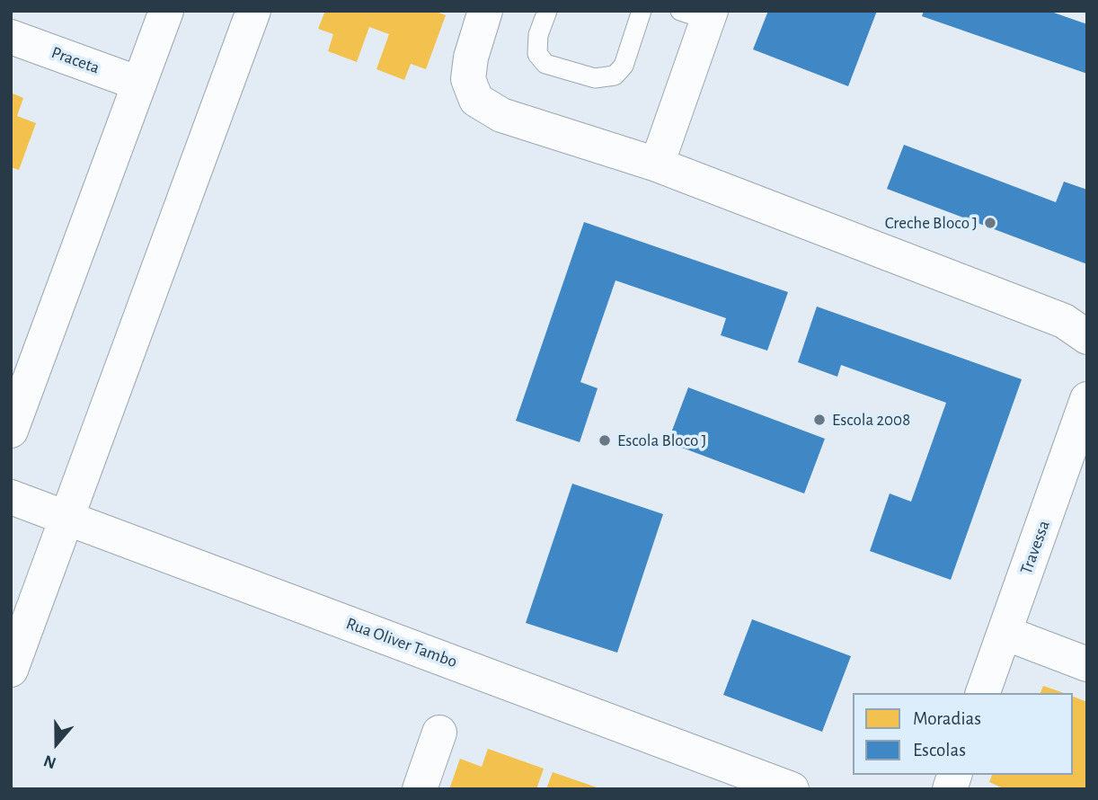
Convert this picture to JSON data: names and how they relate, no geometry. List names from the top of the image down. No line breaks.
{"streets":{"street":["Praceta","Travessa","Rua Oliver Tambo"]},"places":["Creche Bloco J","Escola 2008","Escola Bloco J"],"legend":["Moradias","Escolas"],"north":"bottom"}
